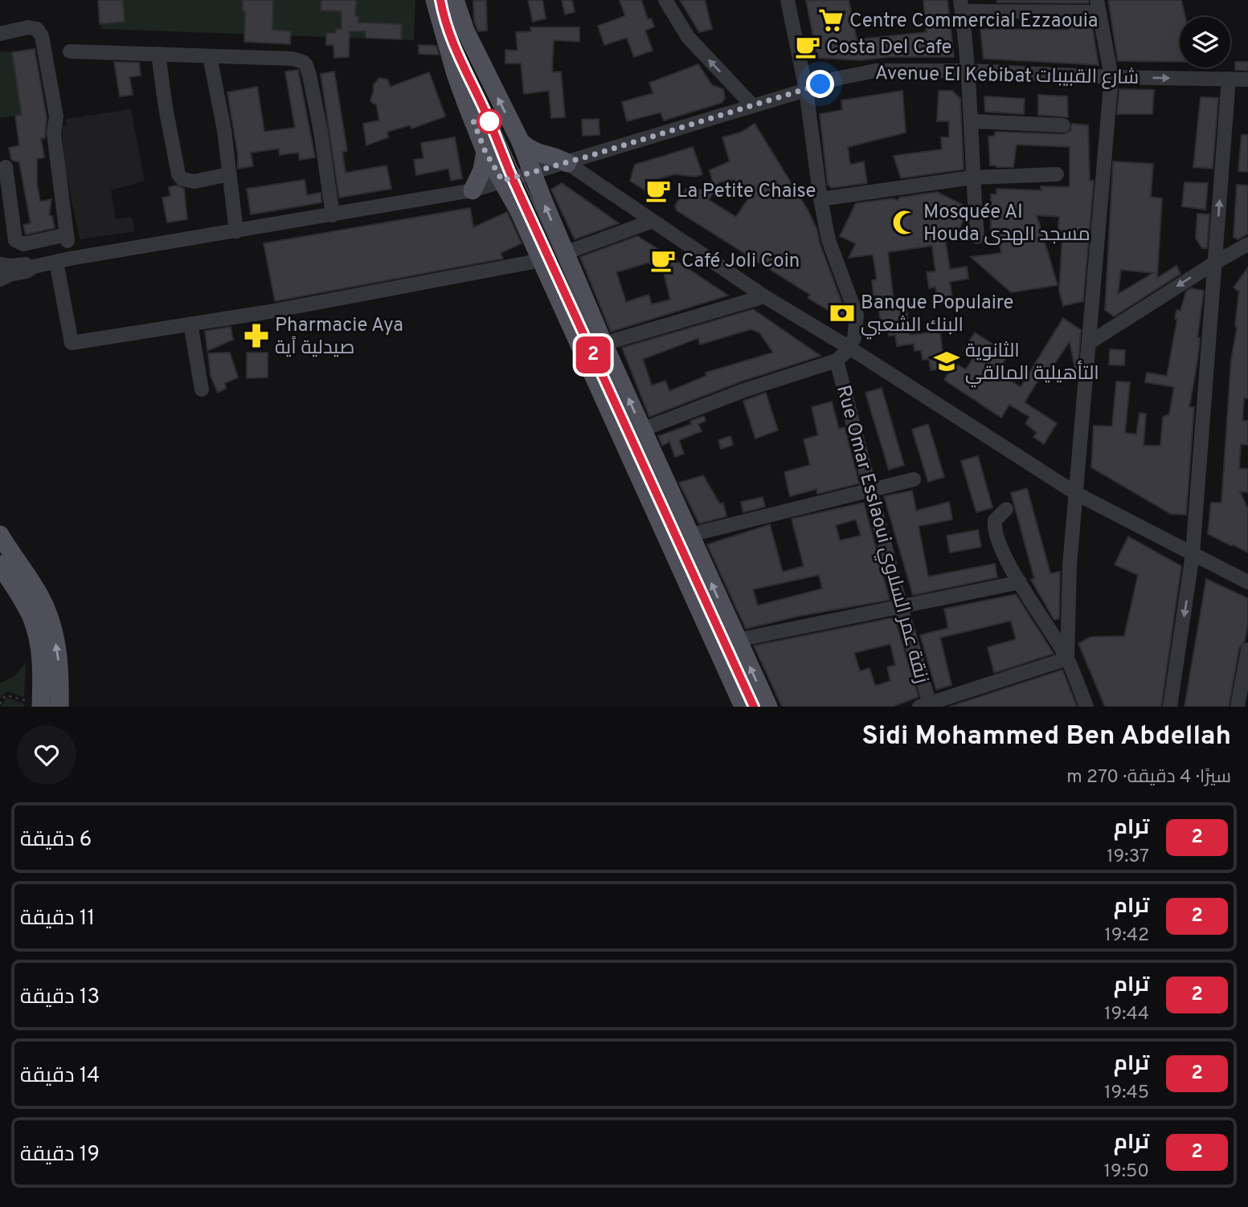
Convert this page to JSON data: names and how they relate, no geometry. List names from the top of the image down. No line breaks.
{"streets":{"street":["Avenue El Kebibat شارع القبيبات","Rue Omar Esslaoui زنقة عمر السلاوي"]},"places":{"supermarket":["Centre Commercial Ezzaouia"],"cafe":["Costa Del Cafe","La Petite Chaise","Café Joli Coin"],"mosque":["Mosquée Al Houda مسجد الهدى"],"bank":["Banque Populaire البنك الشعبي"],"pharmacy":["Pharmacie Aya صيدلية اًية"],"school or university":["الثانوية التأهيلية المالقي"]},"lines":["tram line 2"],"page":{"on_map":"2","heading":["Sidi Mohammed Ben Abdellah","سيرًا · 4 دقيقة · 270 m"],"list":[{"mark":"2","name":"ترام","note":"19:37","value":"6 دقيقة"},{"mark":"2","name":"ترام","note":"19:42","value":"11 دقيقة"},{"mark":"2","name":"ترام","note":"19:44","value":"13 دقيقة"},{"mark":"2","name":"ترام","note":"19:45","value":"14 دقيقة"},{"mark":"2","name":"ترام","note":"19:50","value":"19 دقيقة"}]}}
